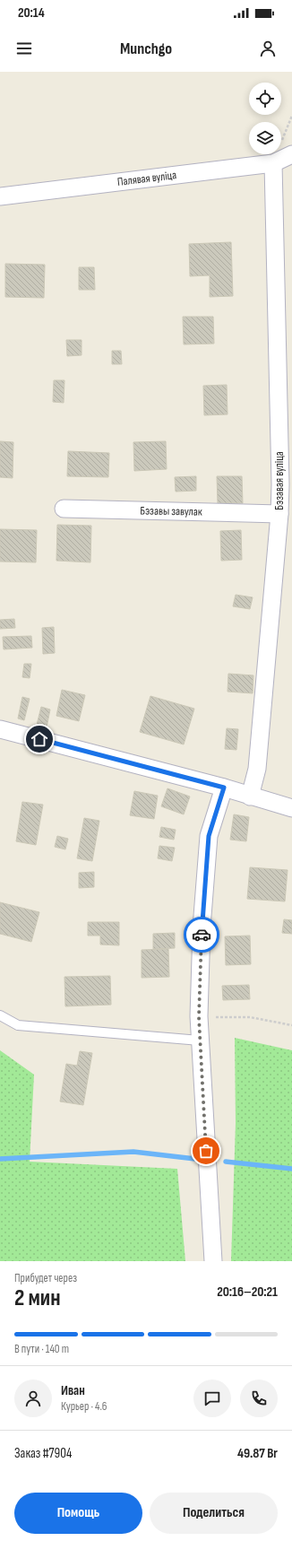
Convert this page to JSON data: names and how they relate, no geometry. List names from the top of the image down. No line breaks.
{"streets":{"street":["Палявая вуліца","Бэзавая вуліца","Бэзавы завулак"]},"crossings":[["Палявая вуліца","Бэзавая вуліца"],["Бэзавая вуліца","Бэзавы завулак"]],"page":{"status":"20:14","header":"Munchgo","heading":["2 мин","Прибудет через","20:16–20:21"],"panel":["Иван","Курьер · 4.6","Заказ #7904","49.87 Br"],"bar":"В пути · 140 m","buttons":["Помощь","Поделиться"]}}
